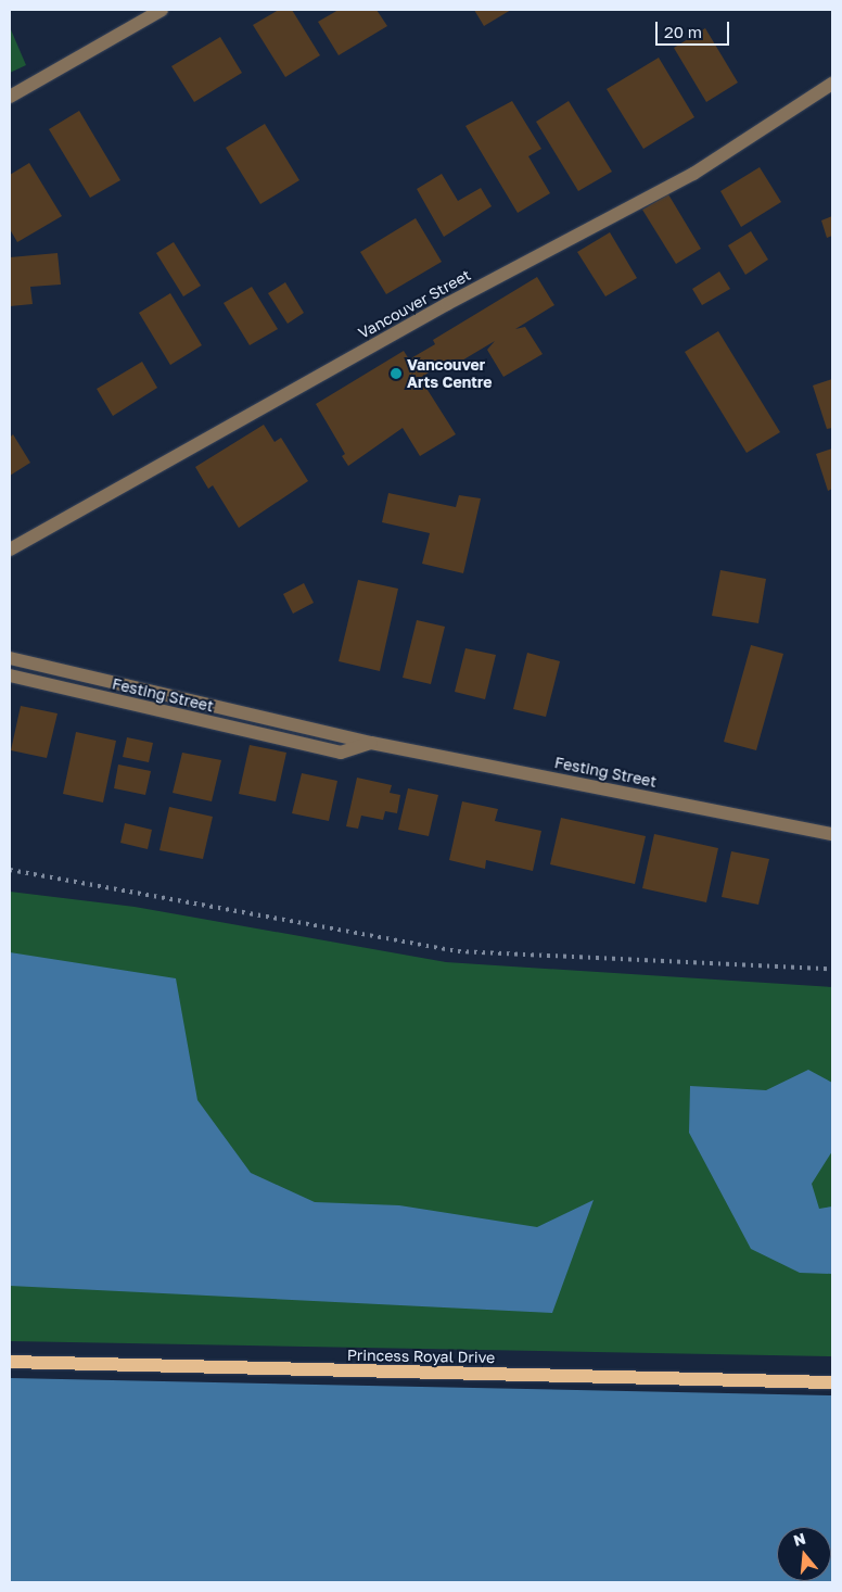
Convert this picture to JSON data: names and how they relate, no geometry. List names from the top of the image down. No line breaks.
{"streets":{"main road":["Princess Royal Drive"],"street":["Vancouver Street","Festing Street"]},"places":["Vancouver Arts Centre"],"scale_bar":"20 m","north":"top"}
